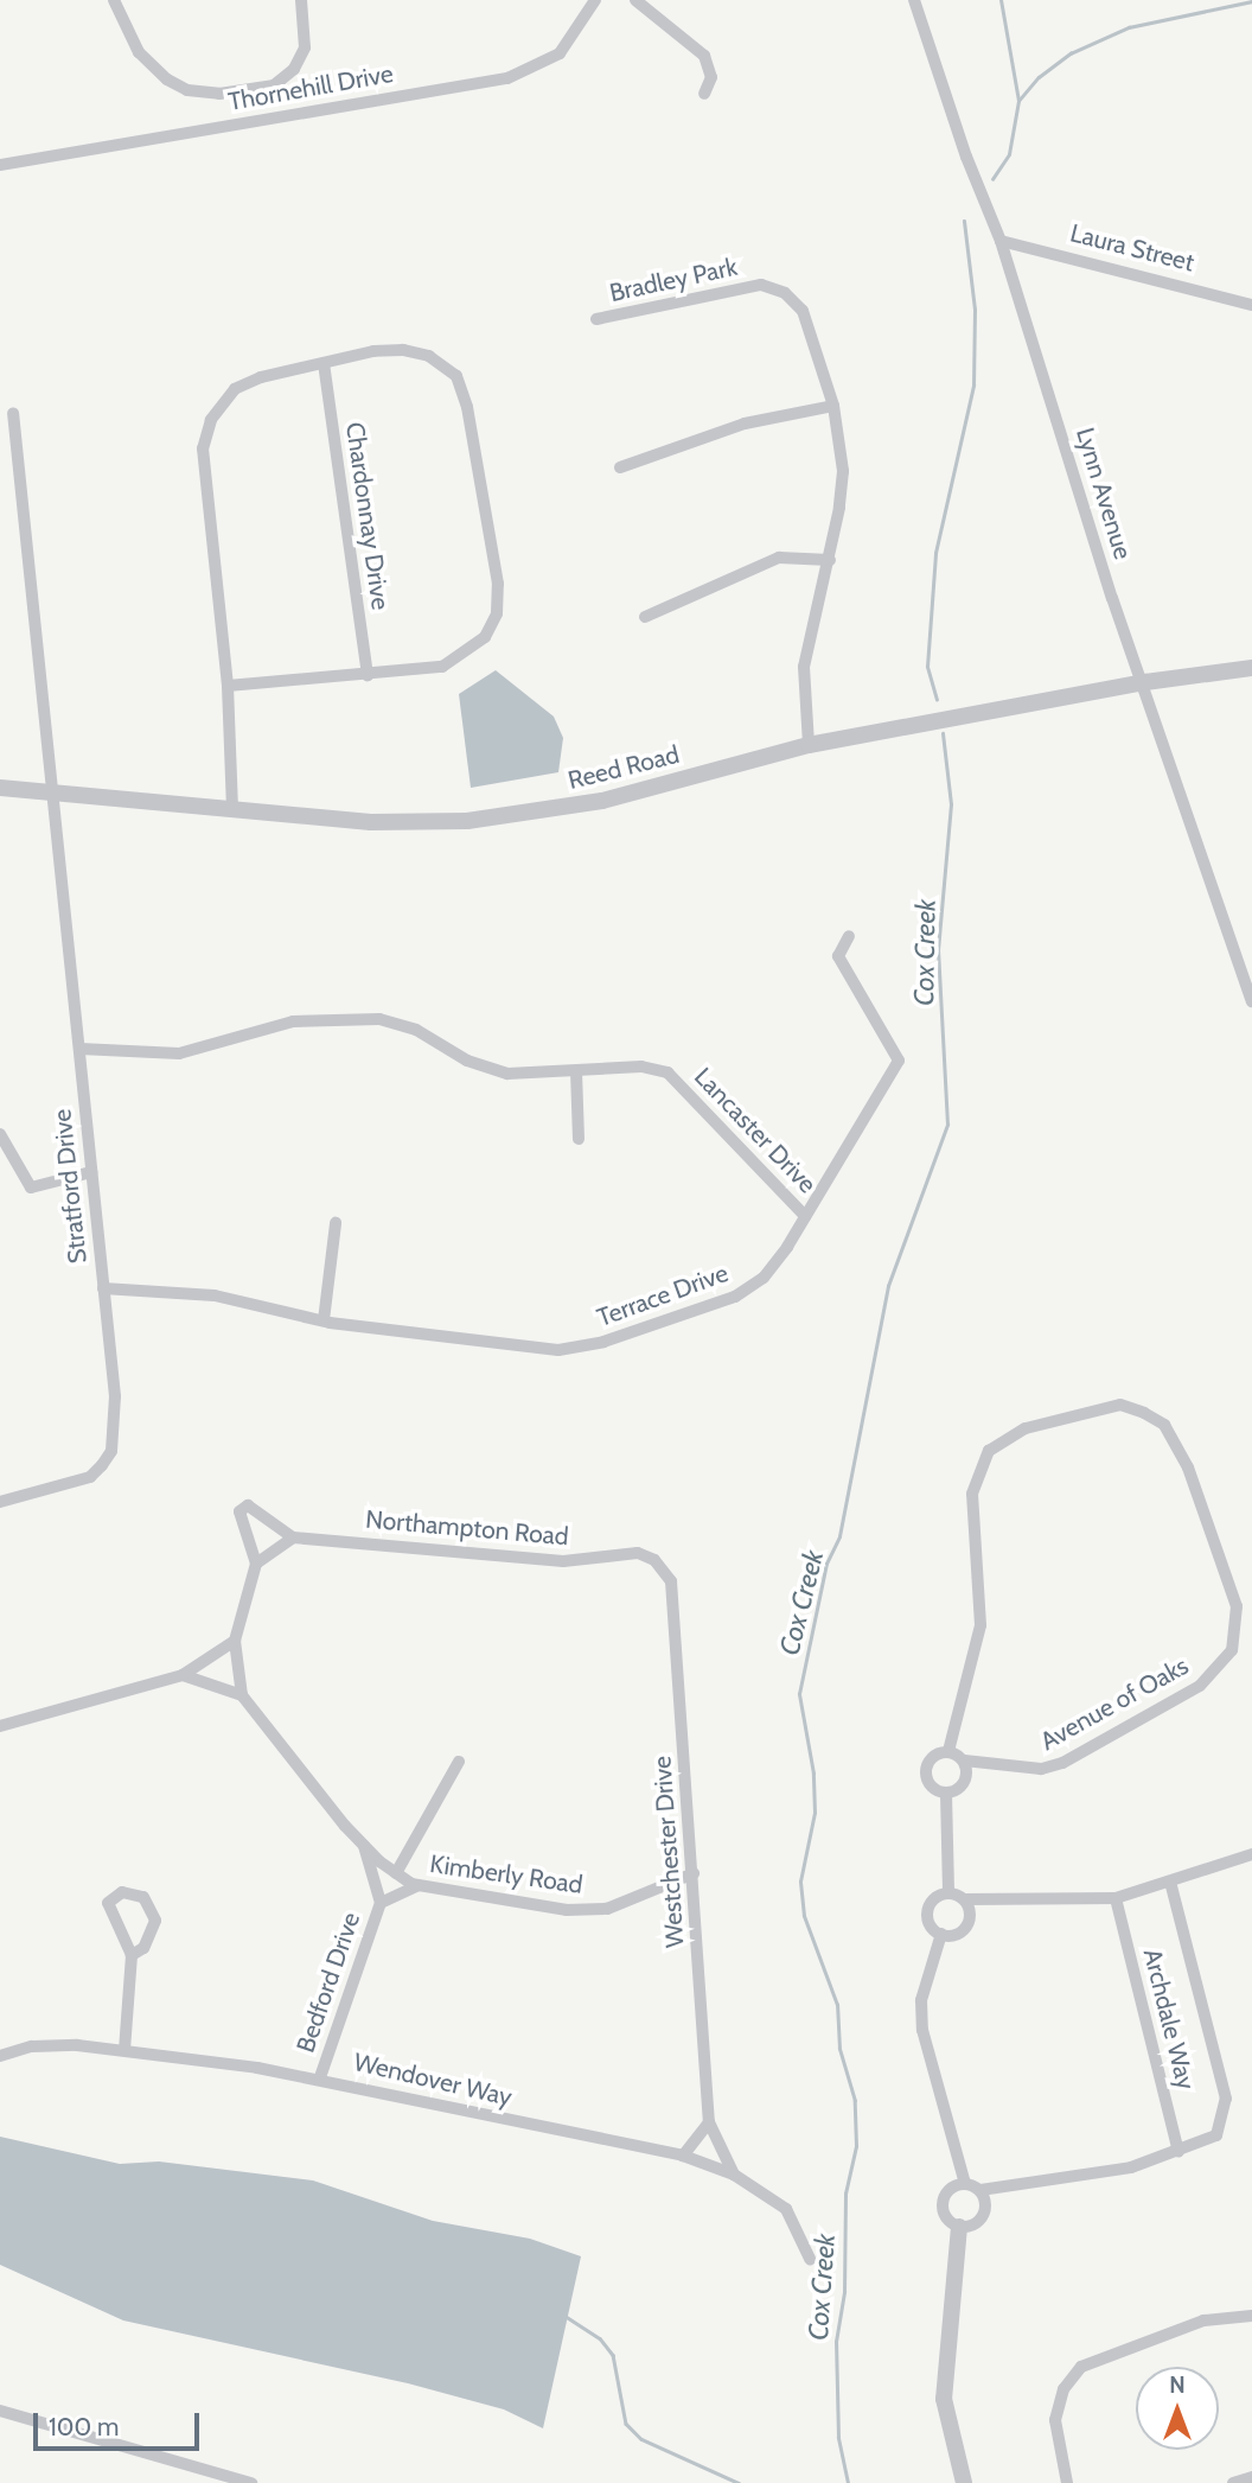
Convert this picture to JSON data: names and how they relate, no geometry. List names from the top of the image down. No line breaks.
{"streets":{"street":["Thornehill Drive","Laura Street","Bradley Park","Lynn Avenue","Chardonnay Drive","Reed Road","Lancaster Drive","Stratford Drive","Terrace Drive","Northampton Road","Avenue of Oaks","Westchester Drive","Kimberly Road","Bedford Drive","Archdale Way","Wendover Way"]},"crossings":[["Laura Street","Lynn Avenue"],["Bradley Park","Reed Road"],["Lynn Avenue","Reed Road"],["Reed Road","Stratford Drive"],["Lancaster Drive","Stratford Drive"],["Lancaster Drive","Terrace Drive"],["Stratford Drive","Terrace Drive"],["Northampton Road","Westchester Drive"],["Westchester Drive","Kimberly Road"],["Kimberly Road","Bedford Drive"],["Bedford Drive","Wendover Way"]],"water":["Cox Creek"],"scale_bar":"100 m","north":"top"}
